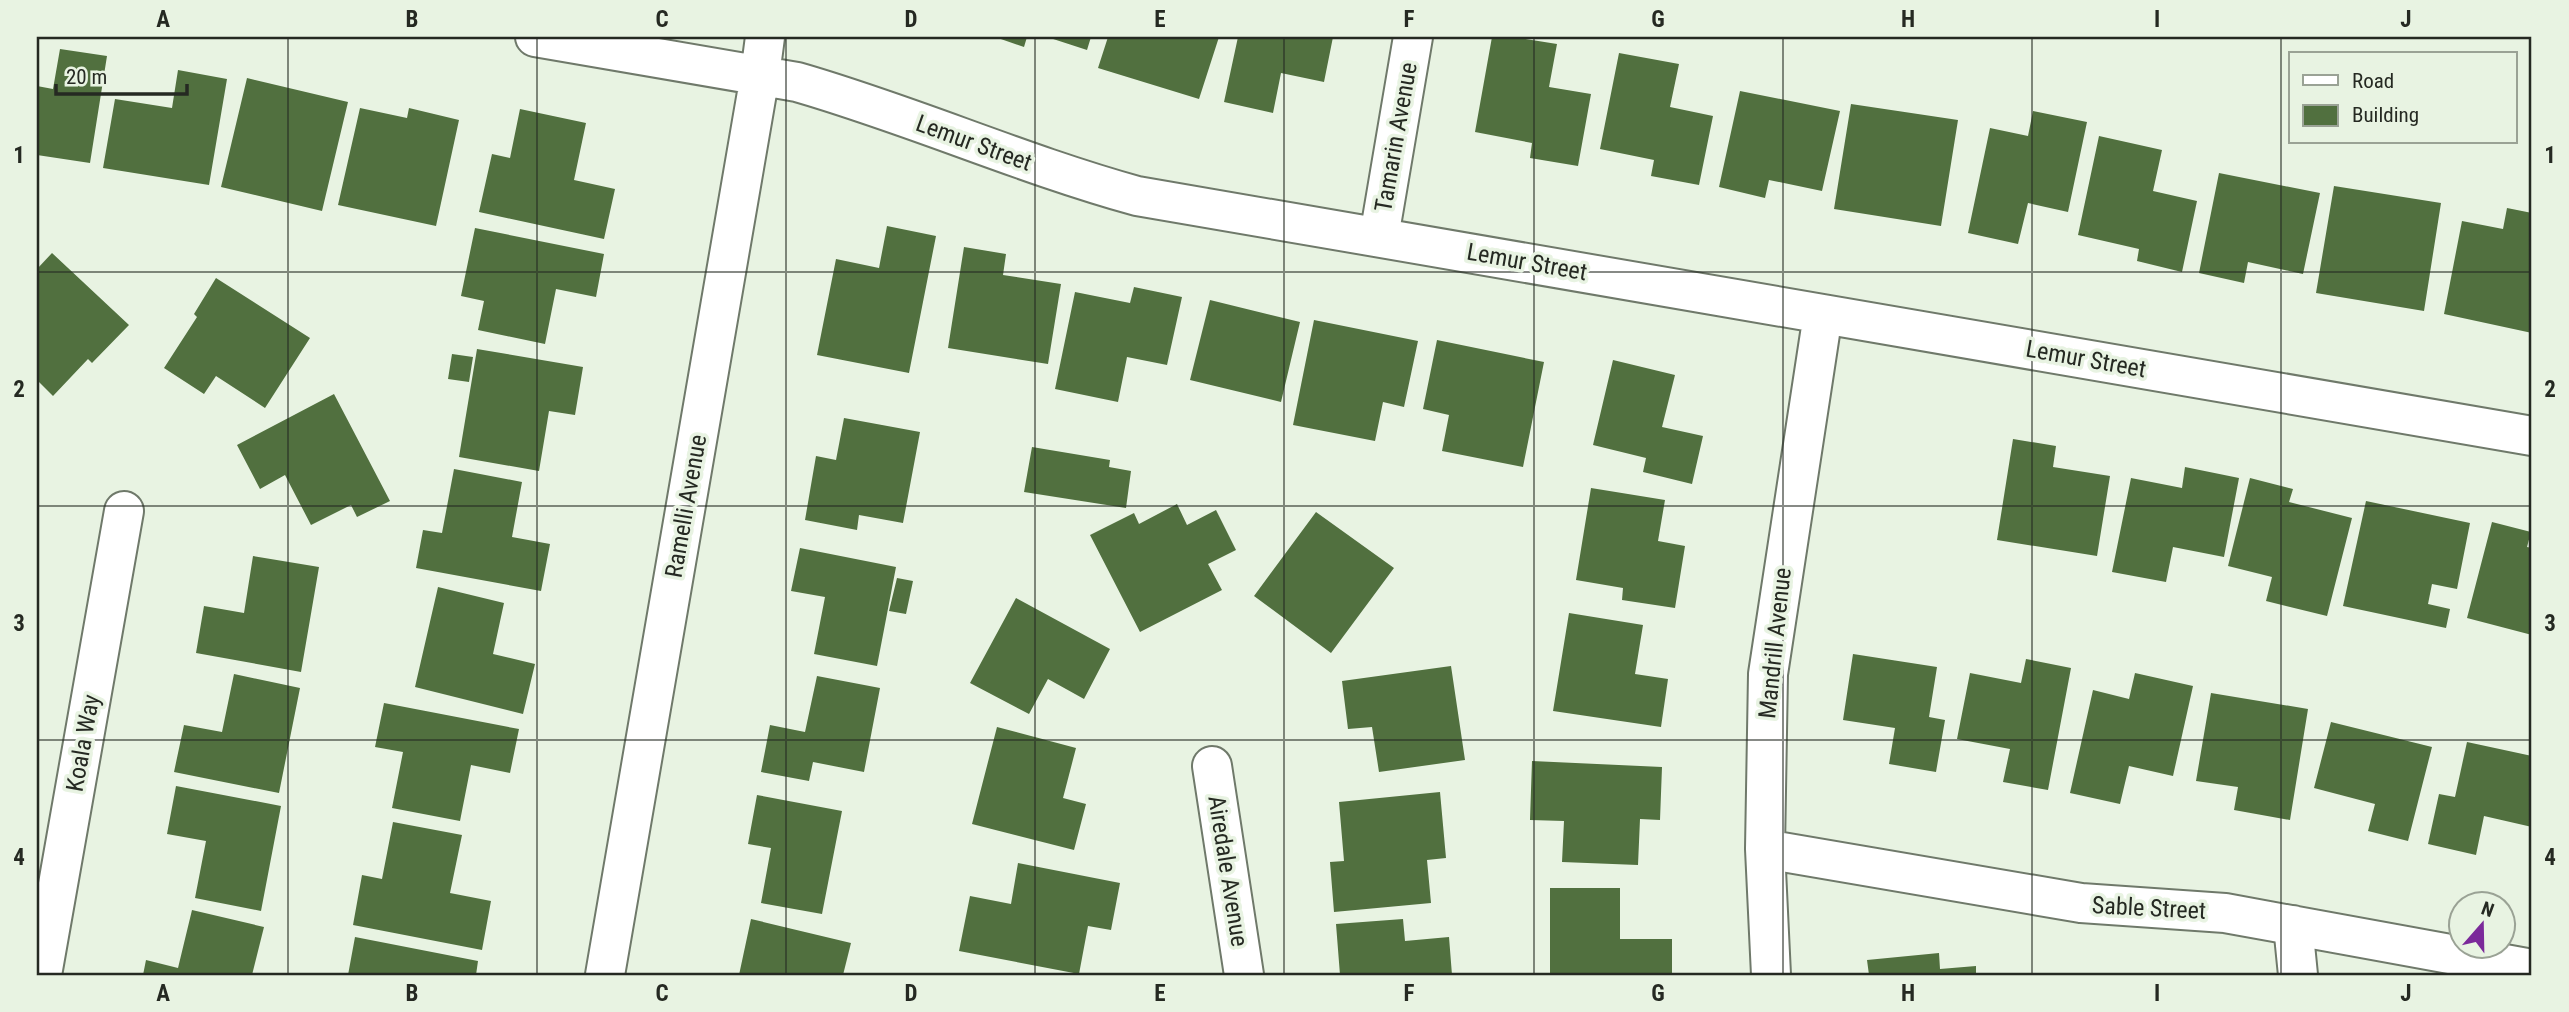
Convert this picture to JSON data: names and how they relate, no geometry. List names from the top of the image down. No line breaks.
{"streets":{"street":["Tamarin Avenue","Lemur Street","Ramelli Avenue","Mandrill Avenue","Koala Way","Airedale Avenue","Sable Street"]},"crossings":[["Tamarin Avenue","Lemur Street"],["Lemur Street","Ramelli Avenue"],["Lemur Street","Mandrill Avenue"],["Mandrill Avenue","Sable Street"]],"legend":["Road","Building"],"scale_bar":"20 m","north":"top","grid":{"columns":["A","B","C","D","E","F","G","H","I","J"],"rows":["1","2","3","4"]}}
